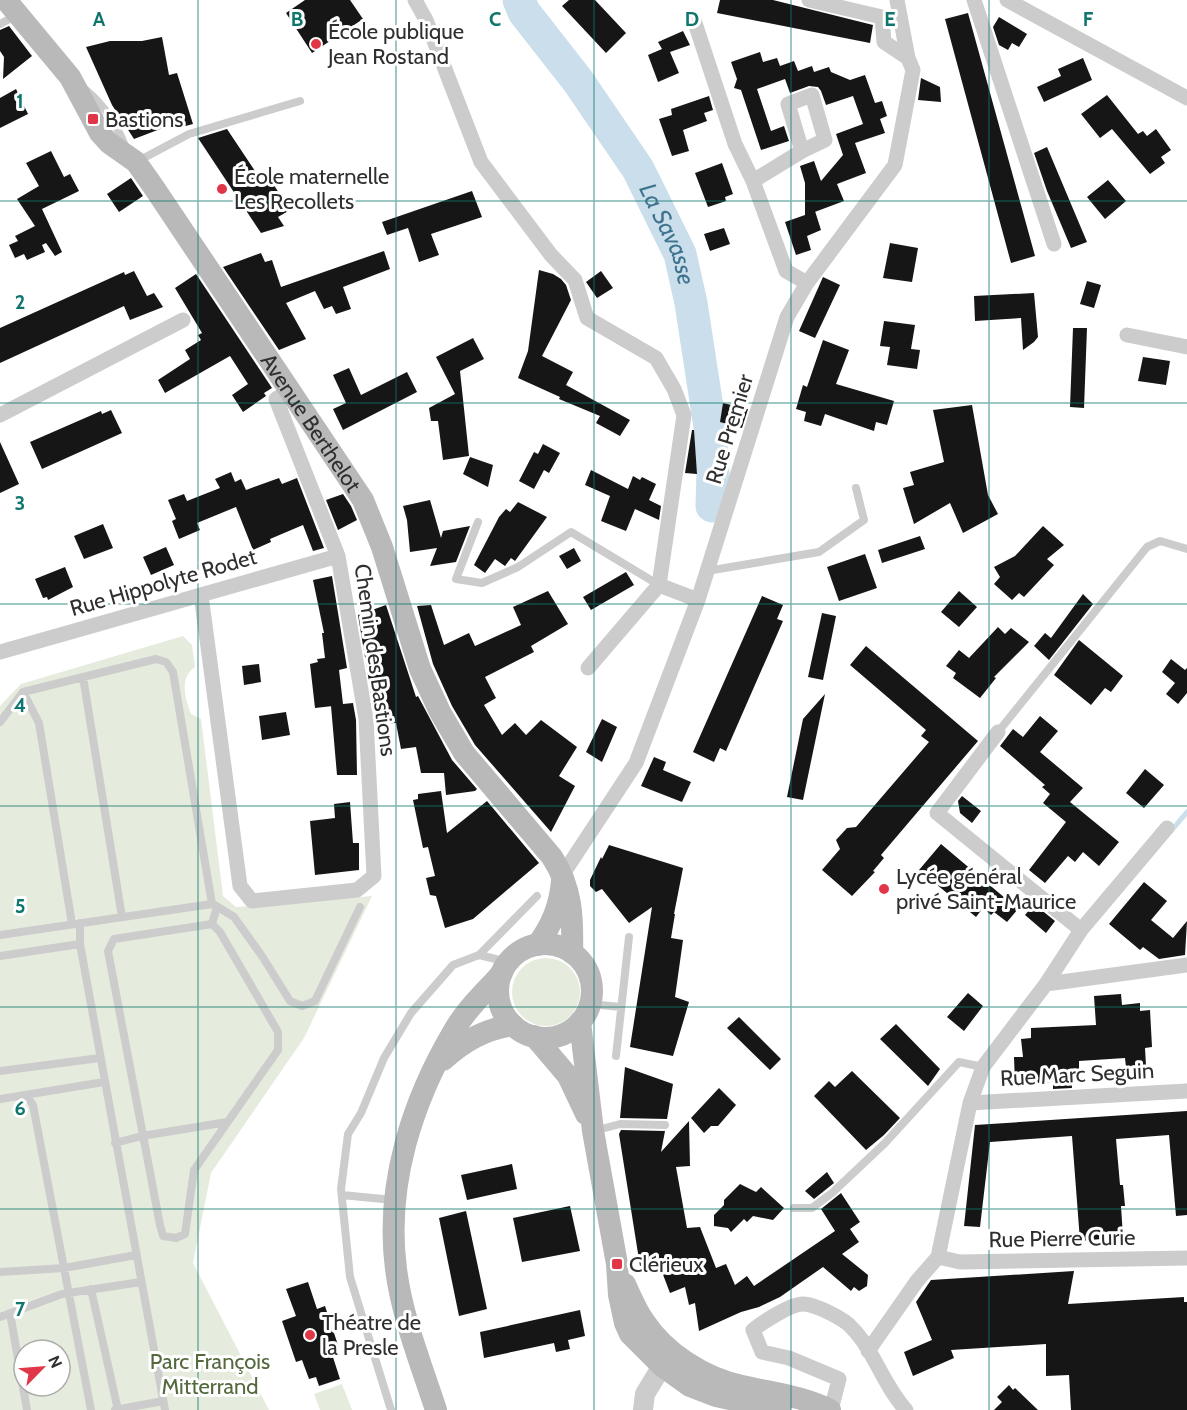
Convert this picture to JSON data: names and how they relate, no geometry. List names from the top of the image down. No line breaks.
{"streets":{"main road":["Avenue Berthelot"],"street":["Rue Premier","Rue Hippolyte Rodet","Chemin des Bastions","Rue Marc Seguin","Rue Pierre Curie"]},"crossings":[["Avenue Berthelot","Rue Premier"],["Avenue Berthelot","Chemin des Bastions"],["Rue Hippolyte Rodet","Chemin des Bastions"]],"water":["La Savasse"],"parks":["Parc François Mitterrand"],"places":{"other":["École publique Jean Rostand","École maternelle Les Recollets","Lycée général privé Saint-Maurice","Théatre de la Presle"],"transit":["Bastions","Clérieux"]},"north":"top right","grid":{"columns":["A","B","C","D","E","F"],"rows":["1","2","3","4","5","6","7"]}}
